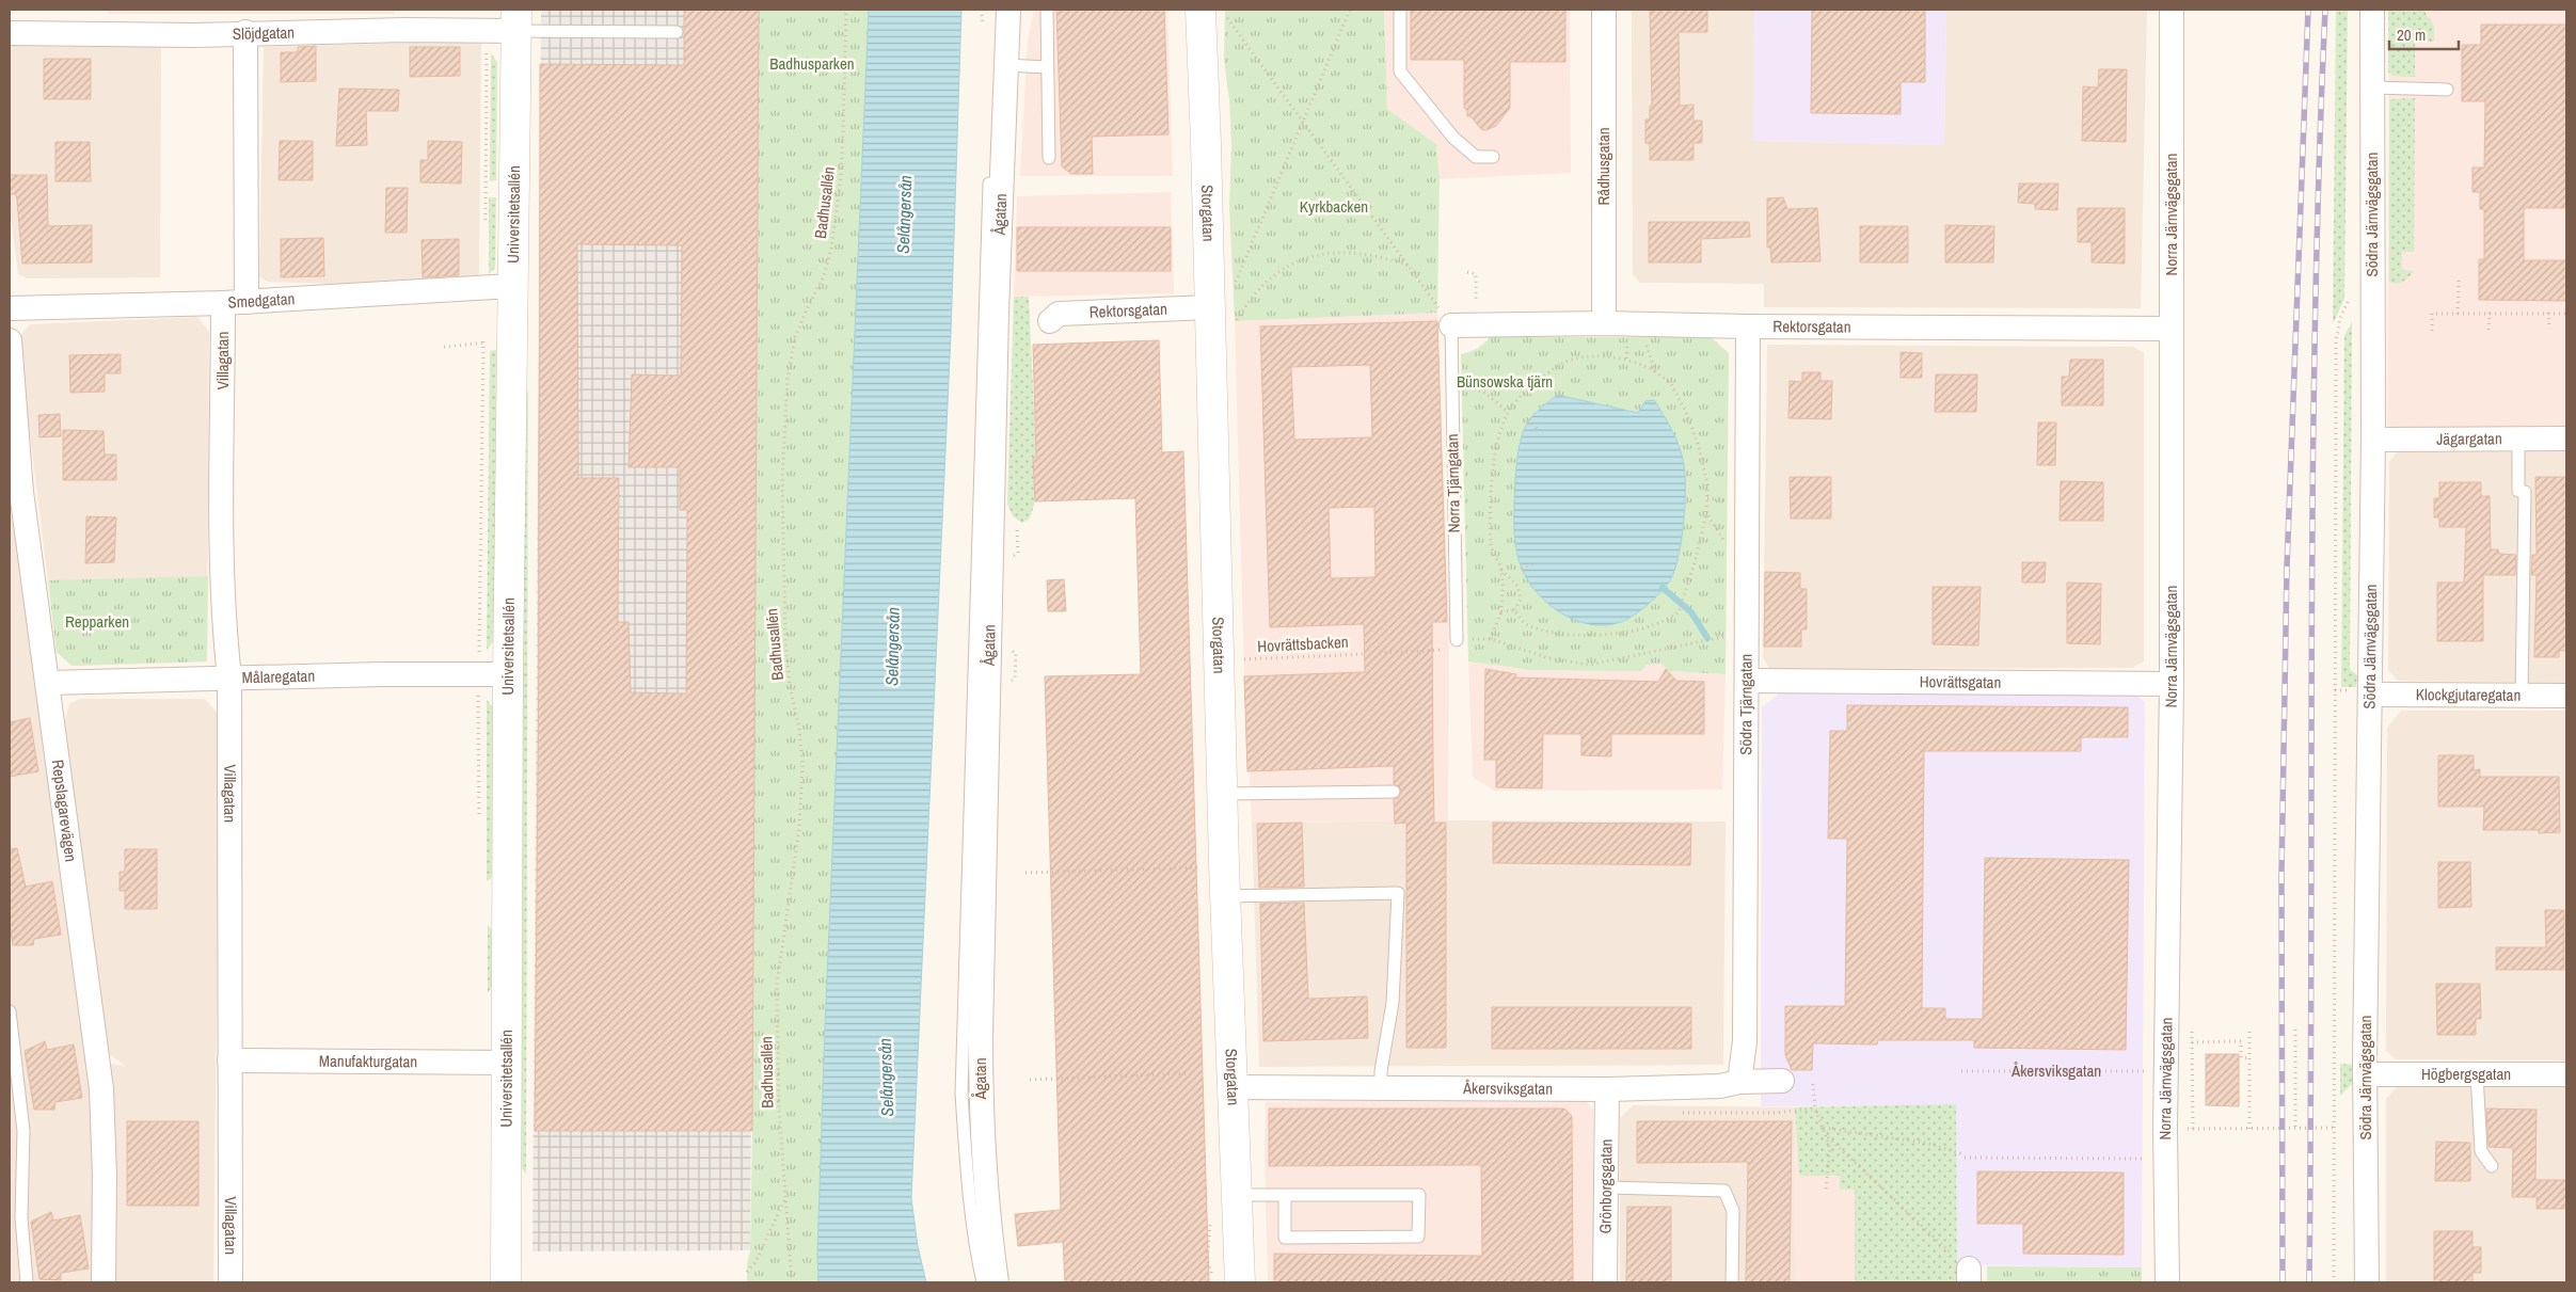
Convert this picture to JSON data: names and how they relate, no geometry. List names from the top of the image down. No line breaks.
{"streets":{"street":["Slöjdgatan","Rådhusgatan","Universitetsallén","Ågatan","Storgatan","Norra Järnvägsgatan","Södra Järnvägsgatan","Smedgatan","Rektorsgatan","Villagatan","Jägargatan","Målaregatan","Hovrättsgatan","Klockgjutaregatan","Södra Tjärngatan","Repslagarevägen","Manufakturgatan","Åkersviksgatan","Högbergsgatan","Grönborgsgatan"],"lane":["Norra Tjärngatan"],"path":["Badhusallén","Hovrättsbacken"]},"crossings":[["Slöjdgatan","Universitetsallén"],["Slöjdgatan","Villagatan"],["Rådhusgatan","Rektorsgatan"],["Universitetsallén","Smedgatan"],["Universitetsallén","Målaregatan"],["Universitetsallén","Manufakturgatan"],["Storgatan","Rektorsgatan"],["Storgatan","Åkersviksgatan"],["Norra Järnvägsgatan","Rektorsgatan"],["Norra Järnvägsgatan","Hovrättsgatan"],["Södra Järnvägsgatan","Jägargatan"],["Södra Järnvägsgatan","Klockgjutaregatan"],["Södra Järnvägsgatan","Högbergsgatan"],["Smedgatan","Villagatan"],["Rektorsgatan","Norra Tjärngatan"],["Rektorsgatan","Södra Tjärngatan"],["Villagatan","Målaregatan"],["Villagatan","Manufakturgatan"],["Målaregatan","Repslagarevägen"],["Hovrättsgatan","Södra Tjärngatan"],["Södra Tjärngatan","Åkersviksgatan"],["Åkersviksgatan","Grönborgsgatan"]],"water":["Selångersån"],"parks":["Badhusparken","Kyrkbacken","Bünsowska tjärn","Repparken"],"scale_bar":"20 m"}
